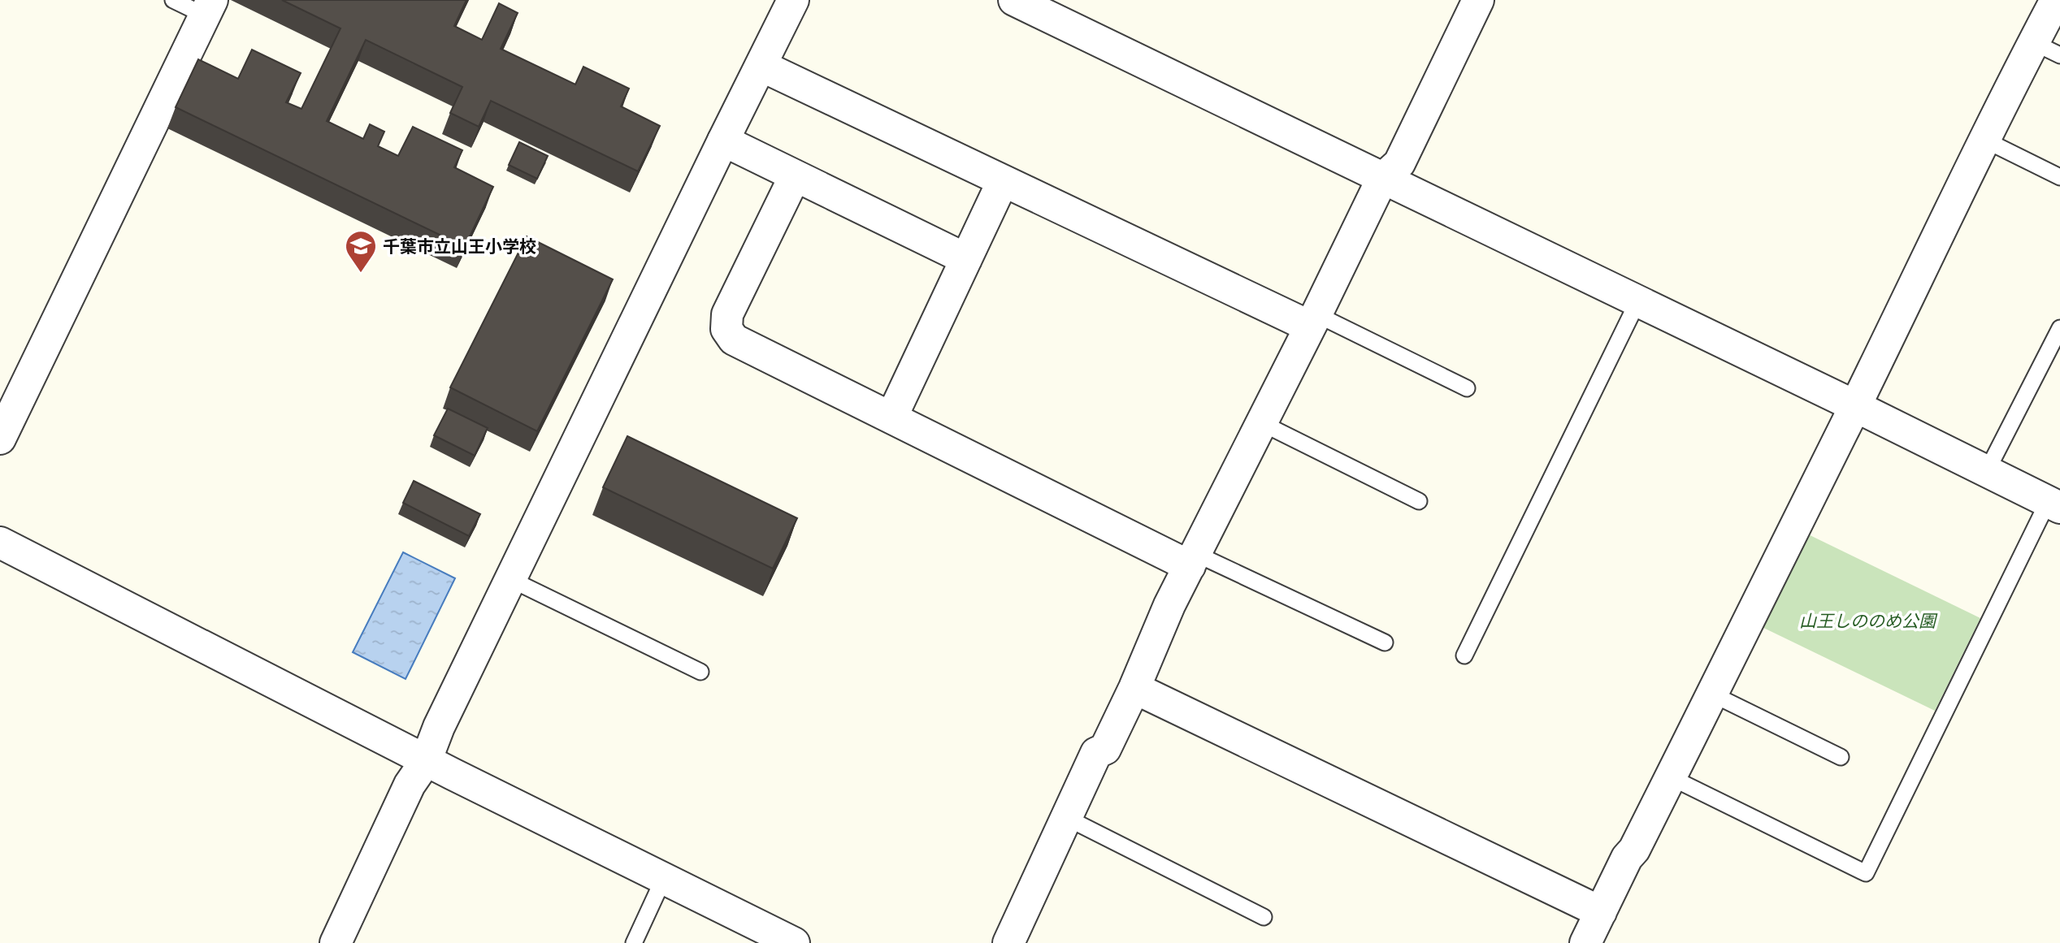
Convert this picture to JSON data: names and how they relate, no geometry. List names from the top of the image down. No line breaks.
{"parks":["山王しののめ公園"],"places":{"school or university":["千葉市立山王小学校"]}}
